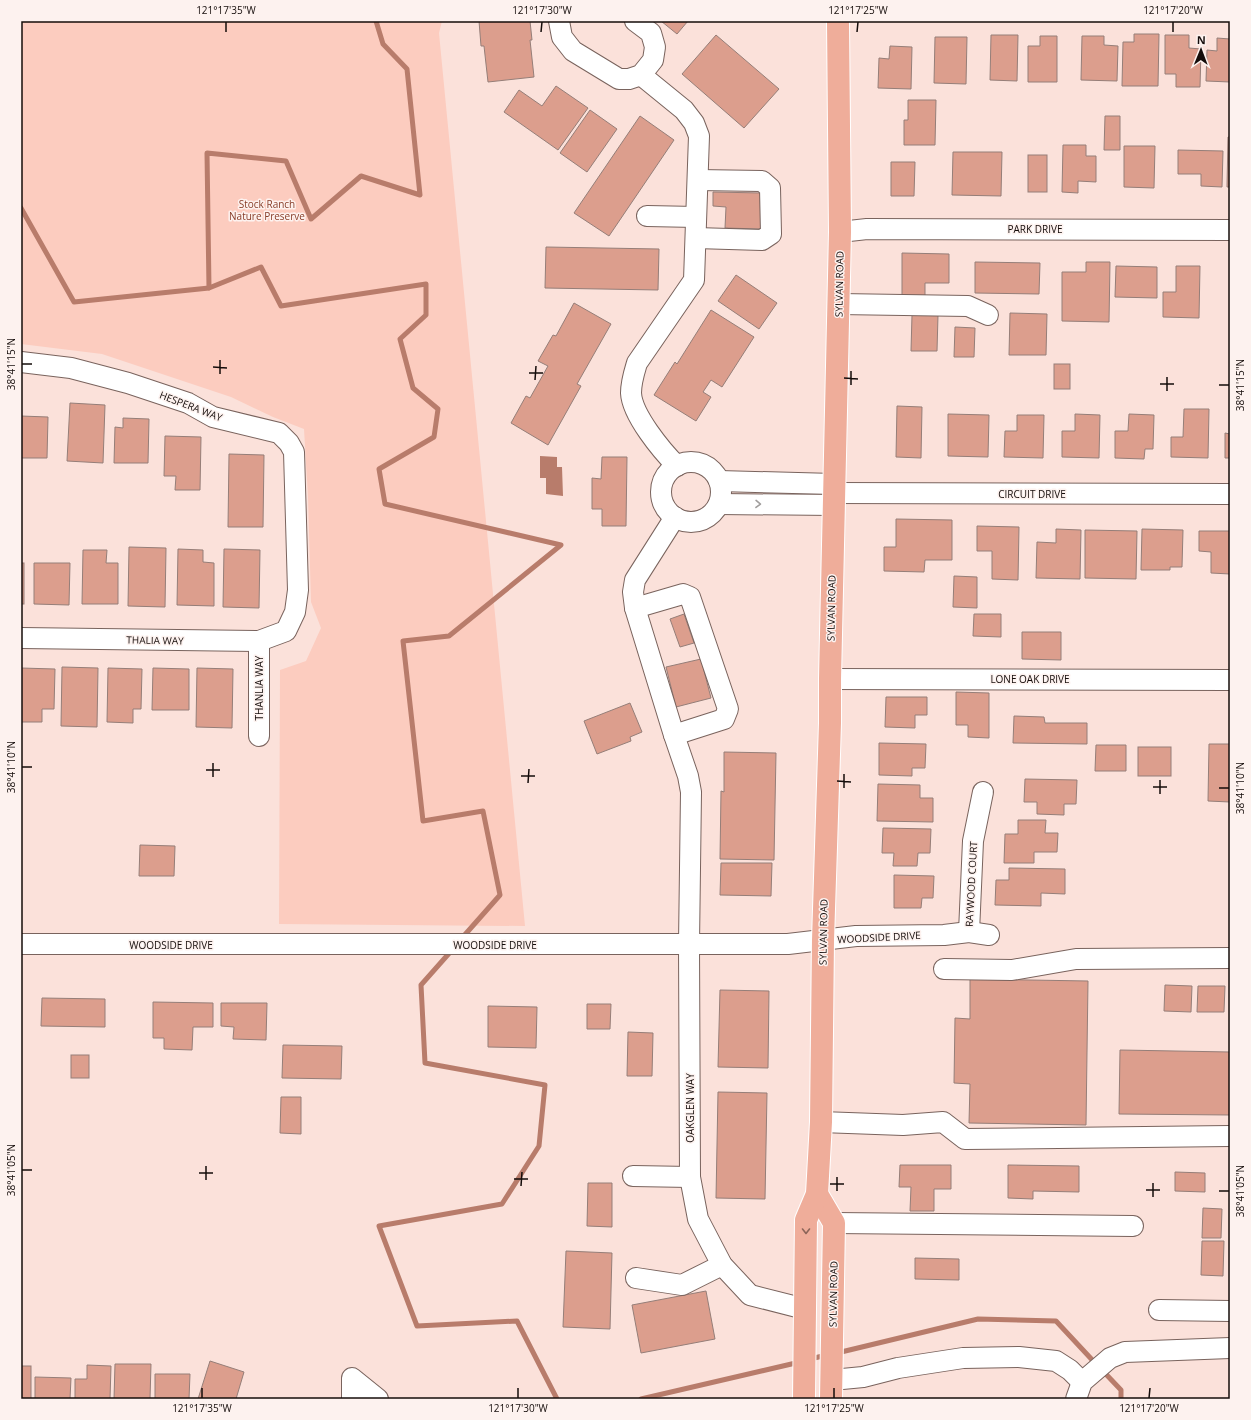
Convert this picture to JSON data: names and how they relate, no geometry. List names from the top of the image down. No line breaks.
{"streets":{"main road":["SYLVAN ROAD"],"street":["PARK DRIVE","HESPERA WAY","CIRCUIT DRIVE","THALIA WAY","LONE OAK DRIVE","THANLIA WAY","RAYWOOD COURT","WOODSIDE DRIVE","OAKGLEN WAY"]},"crossings":[["PARK DRIVE","SYLVAN ROAD"],["SYLVAN ROAD","CIRCUIT DRIVE"],["SYLVAN ROAD","LONE OAK DRIVE"],["SYLVAN ROAD","WOODSIDE DRIVE"],["SYLVAN ROAD","OAKGLEN WAY"],["HESPERA WAY","THALIA WAY"],["THALIA WAY","THANLIA WAY"],["RAYWOOD COURT","WOODSIDE DRIVE"],["WOODSIDE DRIVE","OAKGLEN WAY"]],"parks":["Stock Ranch Nature Preserve"],"north":"top","coordinates":["121°17'35\"W","121°17'30\"W","121°17'25\"W","121°17'20\"W","38°41'15\"N","38°41'10\"N","38°41'05\"N"]}
